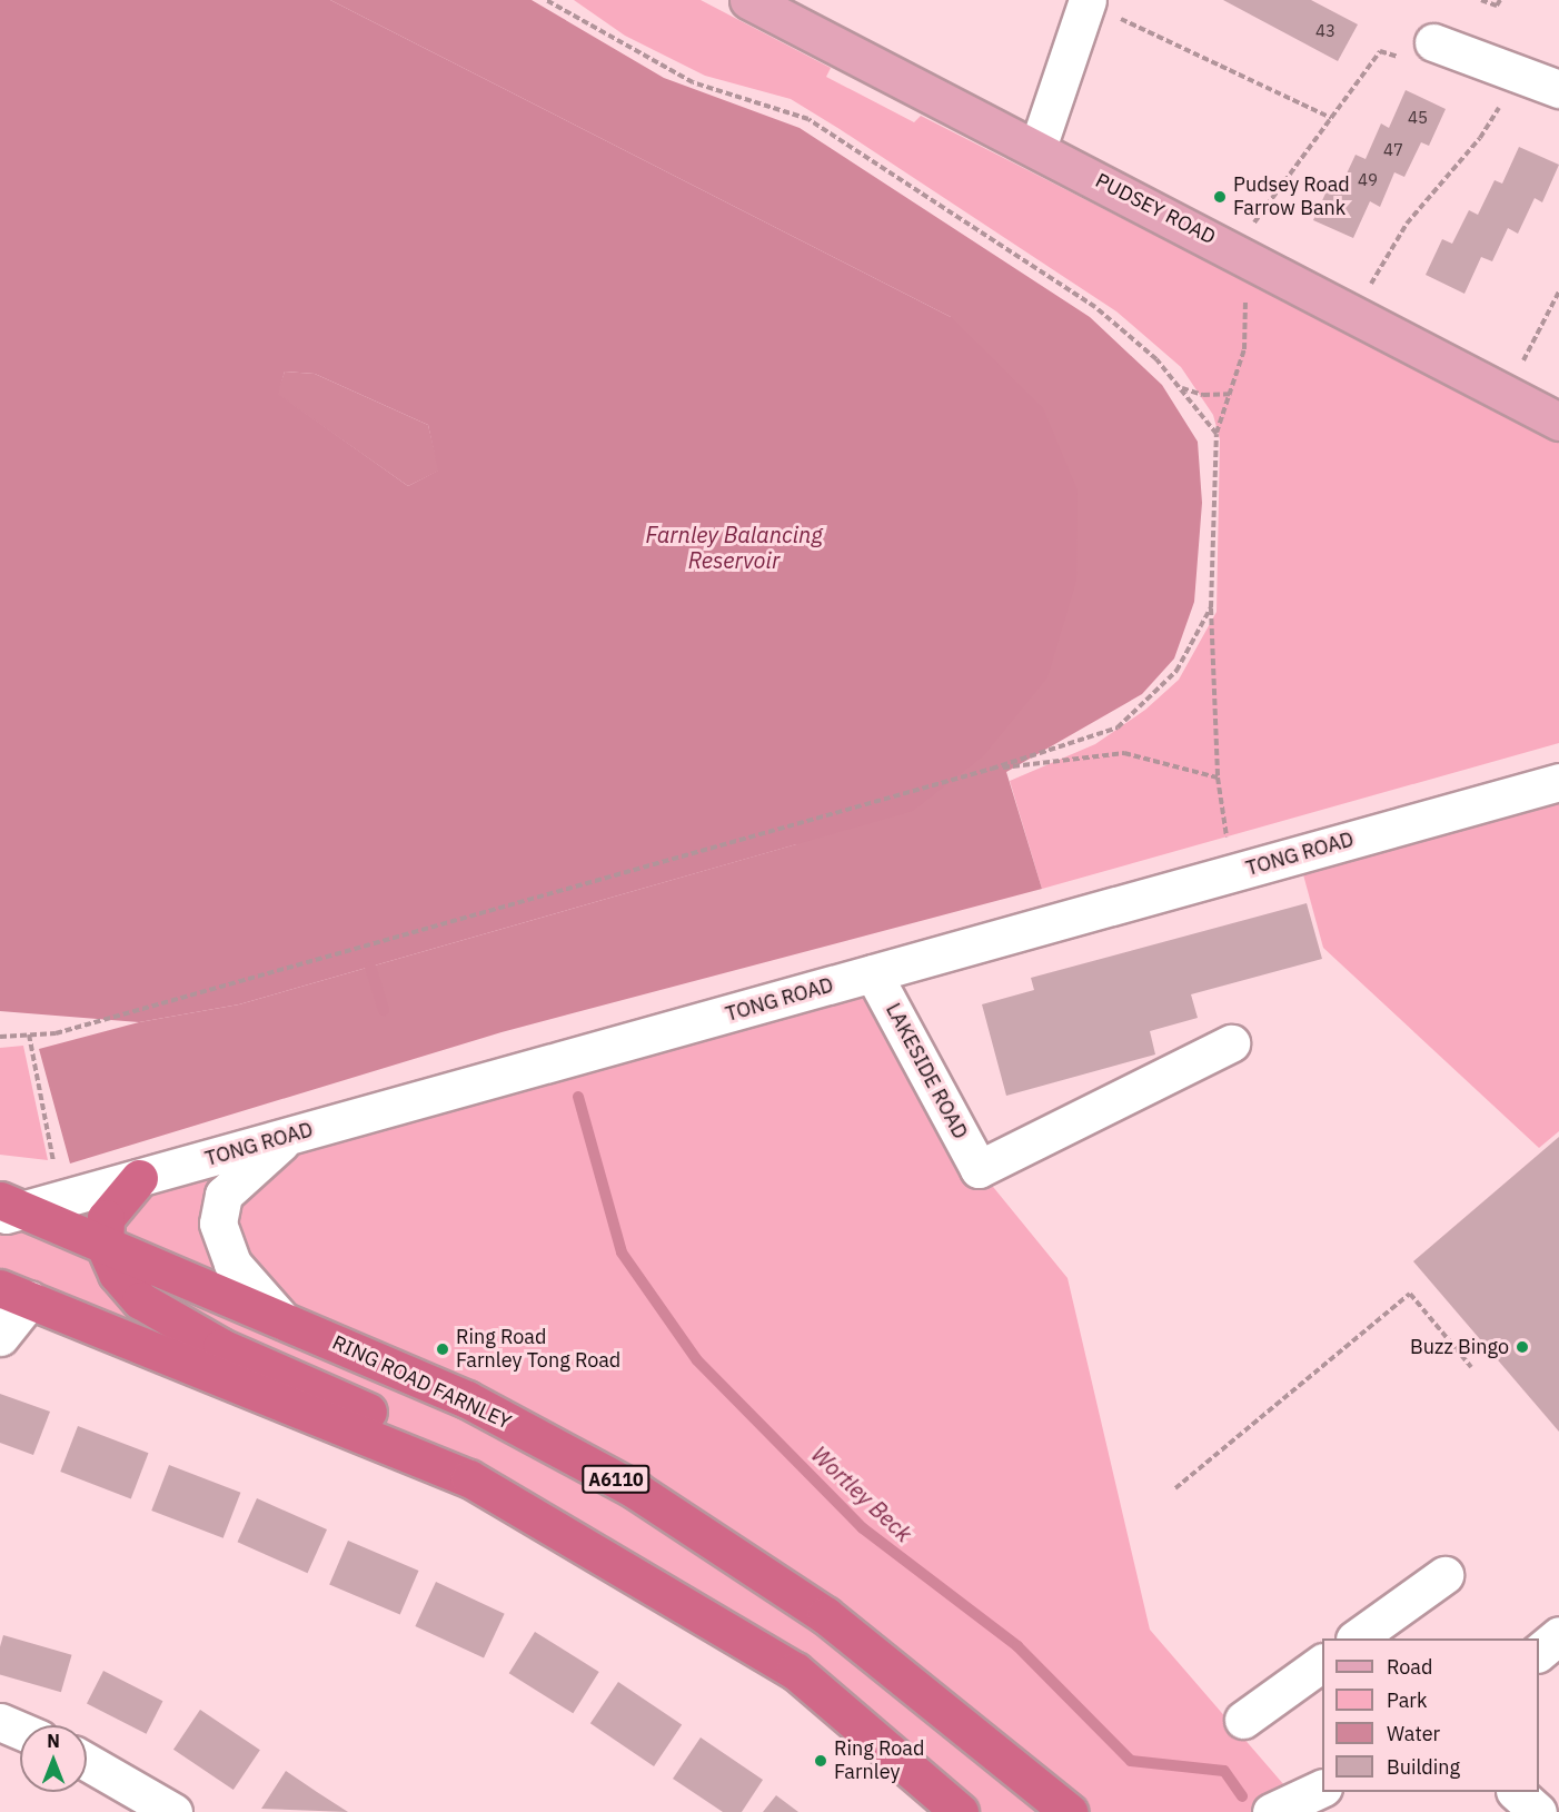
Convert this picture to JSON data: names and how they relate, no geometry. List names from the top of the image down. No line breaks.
{"streets":{"highway":["RING ROAD FARNLEY","A6110"],"main road":["PUDSEY ROAD"],"street":["TONG ROAD","LAKESIDE ROAD"]},"crossings":[["TONG ROAD","LAKESIDE ROAD"],["TONG ROAD","RING ROAD FARNLEY"]],"water":["Farnley Balancing Reservoir","Wortley Beck"],"places":["Pudsey Road Farrow Bank","Buzz Bingo","Ring Road Farnley Tong Road","Ring Road Farnley"],"house_numbers":["43","45","47","49"],"legend":["Road","Park","Water","Building"],"north":"top"}
